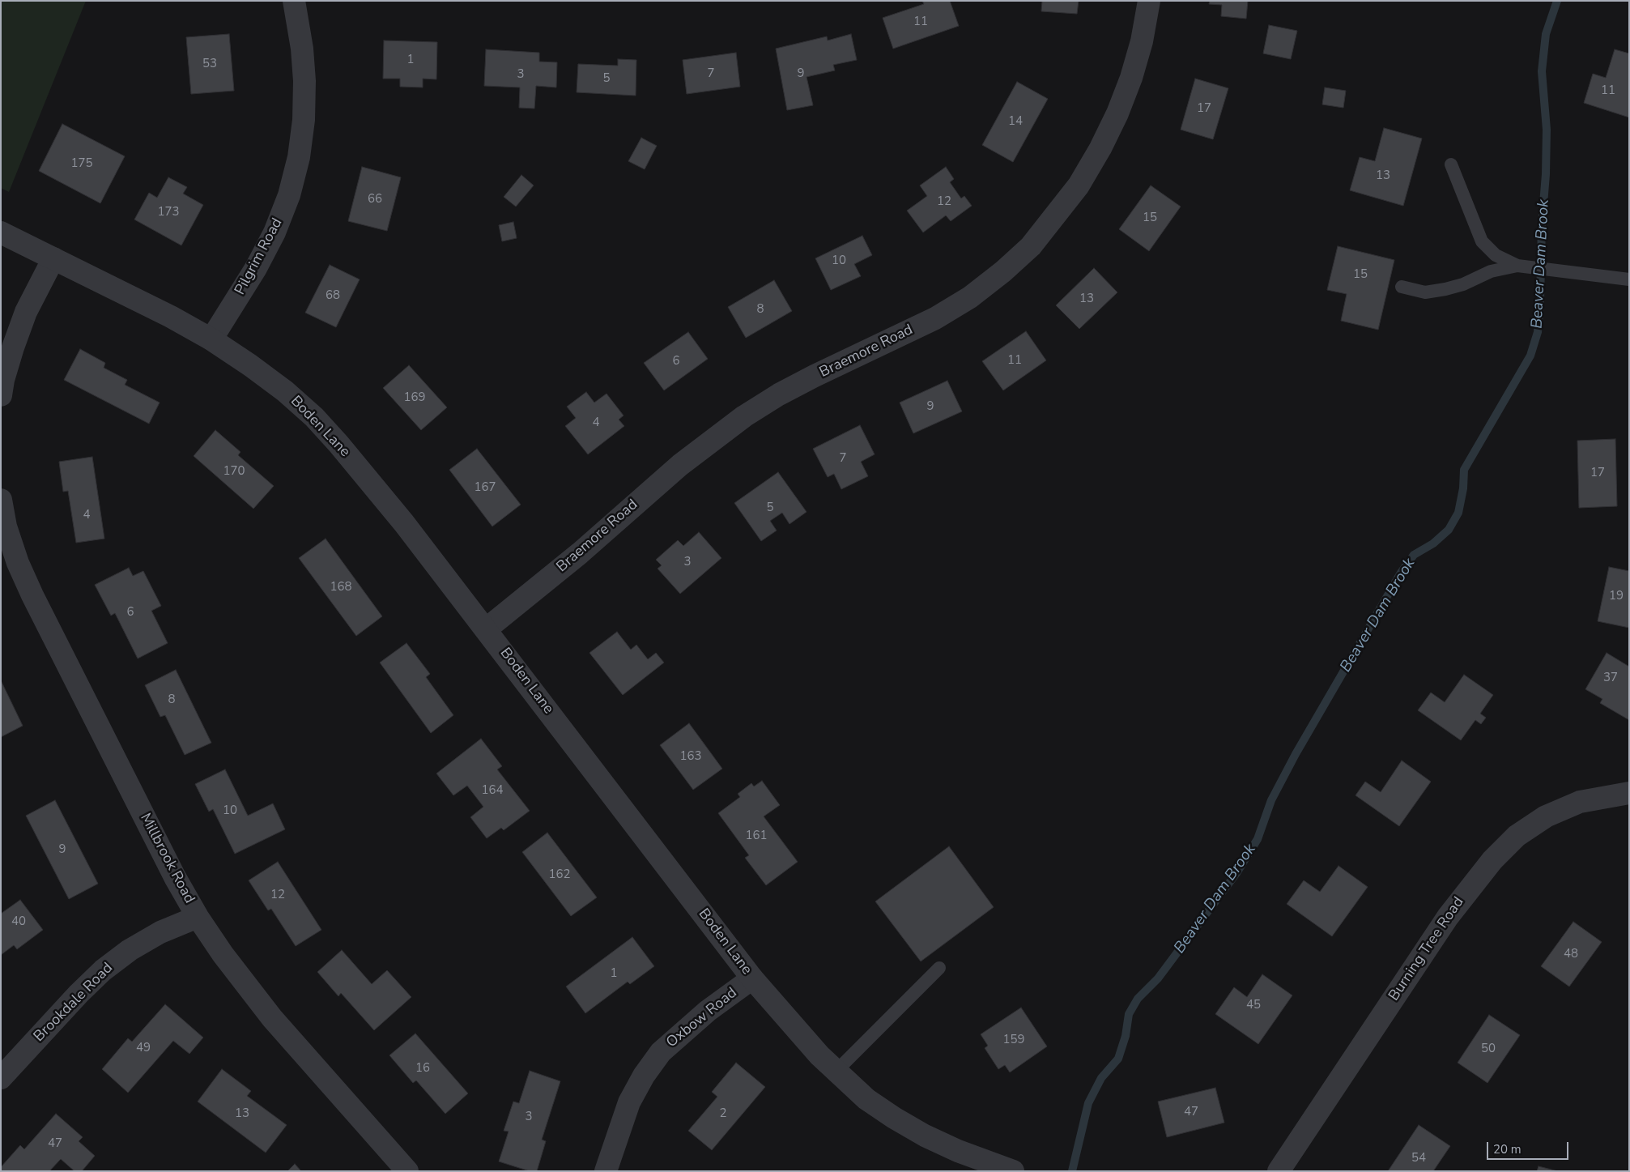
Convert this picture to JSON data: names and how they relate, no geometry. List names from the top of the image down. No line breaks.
{"streets":{"street":["Pilgrim Road","Braemore Road","Boden Lane","Millbrook Road","Burning Tree Road","Brookdale Road","Oxbow Road"]},"crossings":[["Pilgrim Road","Boden Lane"],["Braemore Road","Boden Lane"],["Boden Lane","Oxbow Road"],["Millbrook Road","Brookdale Road"]],"water":["Beaver Dam Brook"],"house_numbers":["11","1","53","7","9","3","5","11","17","14","175","13","66","12","173","15","10","15","68","13","8","11","6","169","9","4","7","170","17","167","5","4","3","168","19","6","37","8","163","164","10","161","9","162","12","40","48","1","45","159","49","50","16","47","13","2","3","47","54"],"scale_bar":"20 m"}
